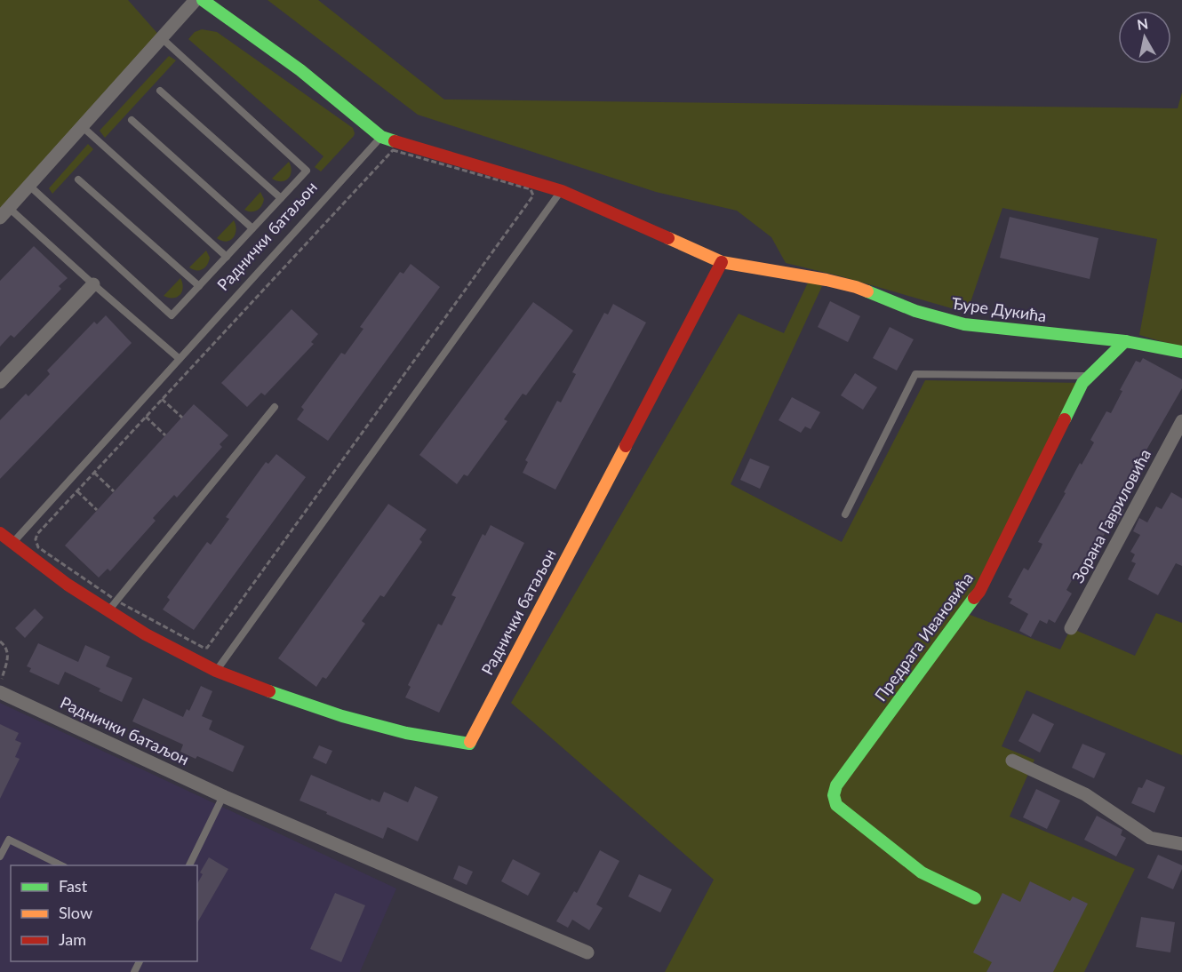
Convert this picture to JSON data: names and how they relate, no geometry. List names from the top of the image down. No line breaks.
{"streets":{"street":["Раднички батаљон","Ђуре Дукића","Зорана Гавриловића","Предрага Ивановића"]},"crossings":[["Раднички батаљон","Ђуре Дукића"],["Ђуре Дукића","Предрага Ивановића"]],"legend":["Fast","Slow","Jam"],"north":"top"}
